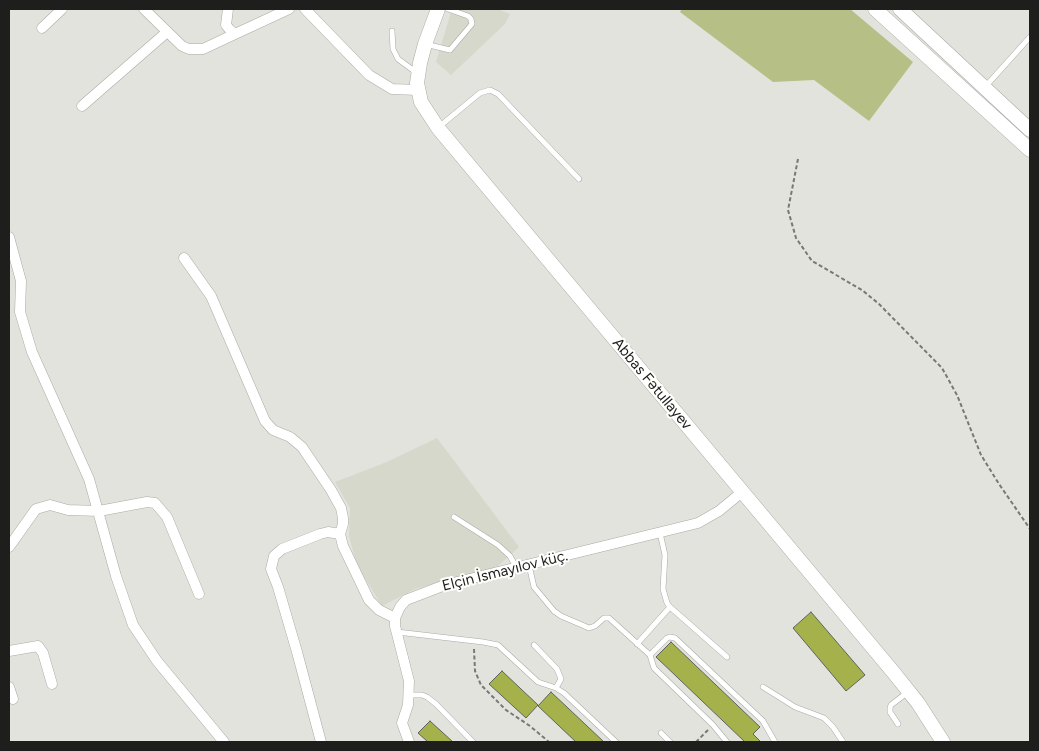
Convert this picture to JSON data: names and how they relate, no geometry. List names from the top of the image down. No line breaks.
{"streets":{"main road":["Abbas Fətullayev"],"street":["Elçin İsmayılov küç."]},"crossings":[["Abbas Fətullayev","Elçin İsmayılov küç."]]}
